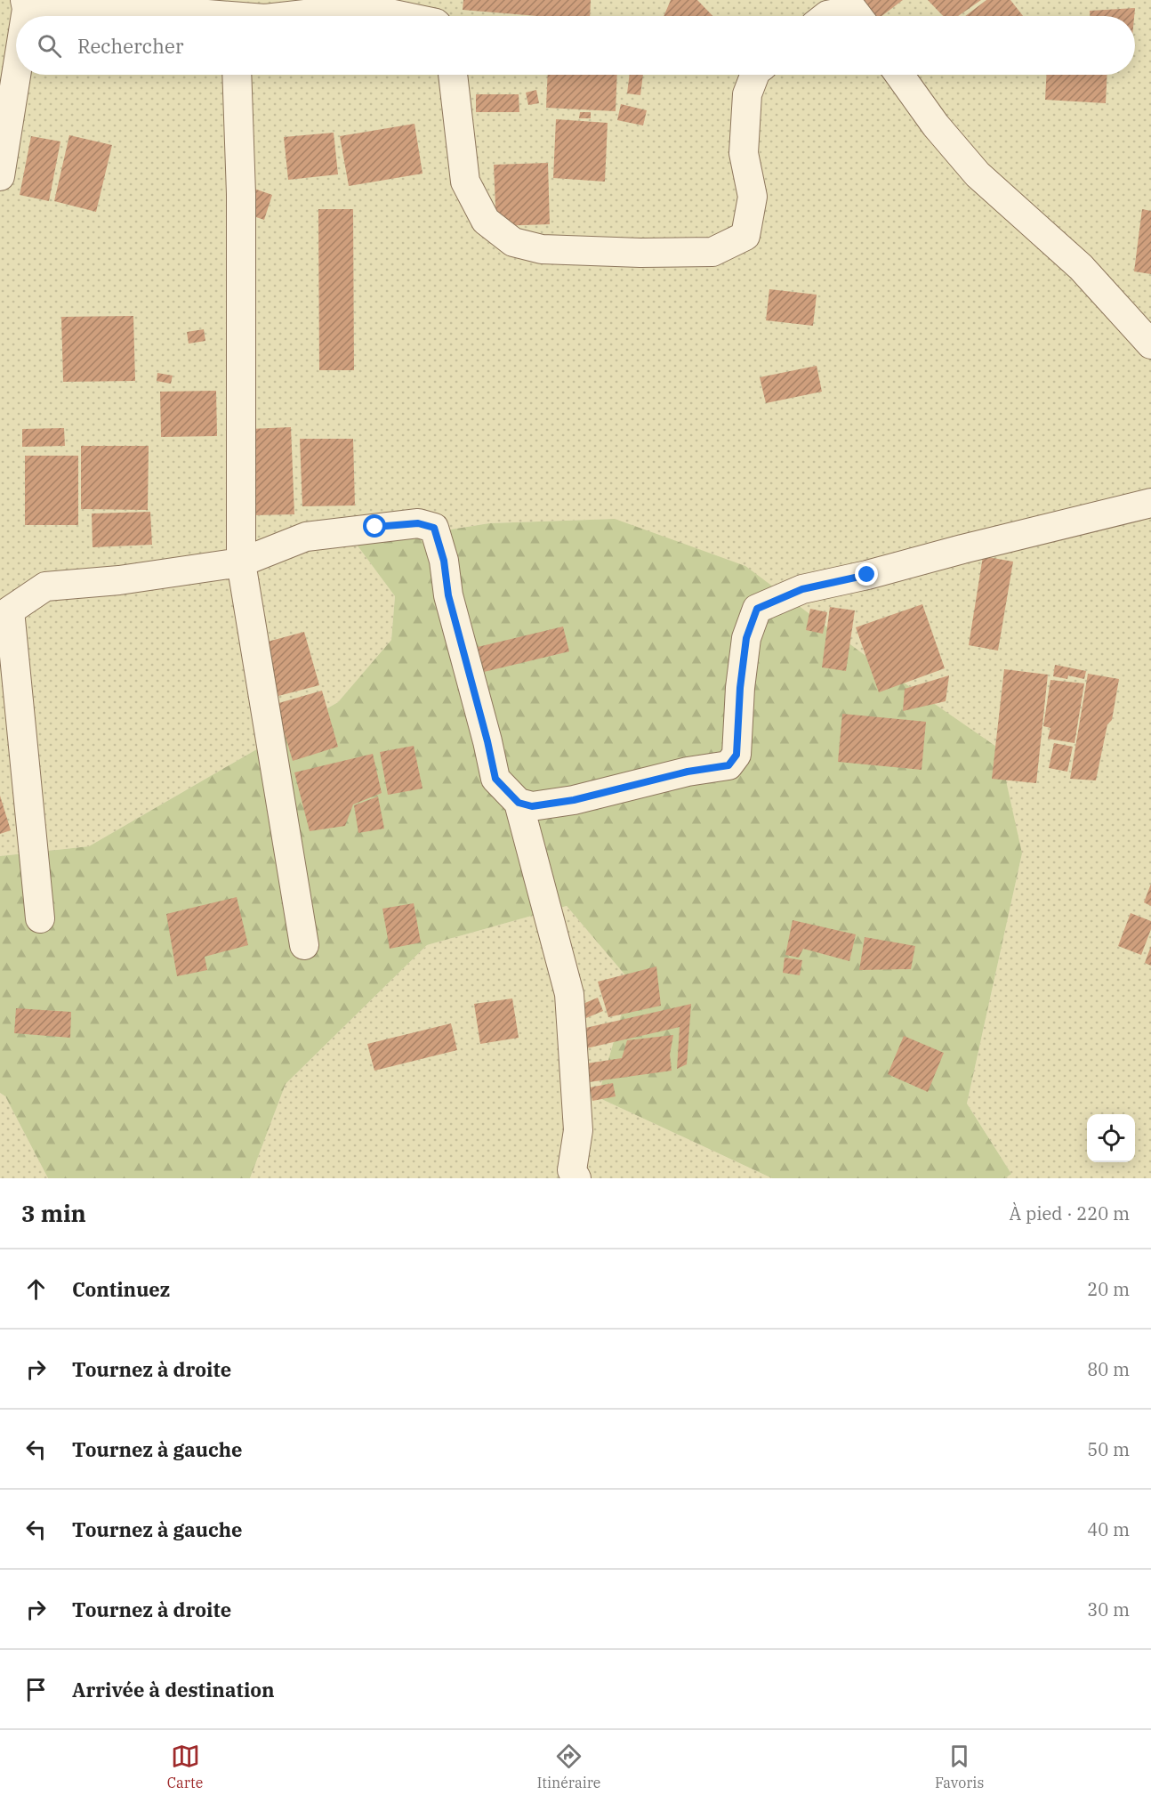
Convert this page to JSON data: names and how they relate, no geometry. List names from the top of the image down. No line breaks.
{"page":{"search":"Rechercher","heading":["3 min","À pied · 220 m"],"list":[["Continuez","20 m"],["Tournez à droite","80 m"],["Tournez à gauche","50 m"],["Tournez à gauche","40 m"],["Tournez à droite","30 m"],"Arrivée à destination"],"nav":["Carte","Itinéraire","Favoris"]}}
